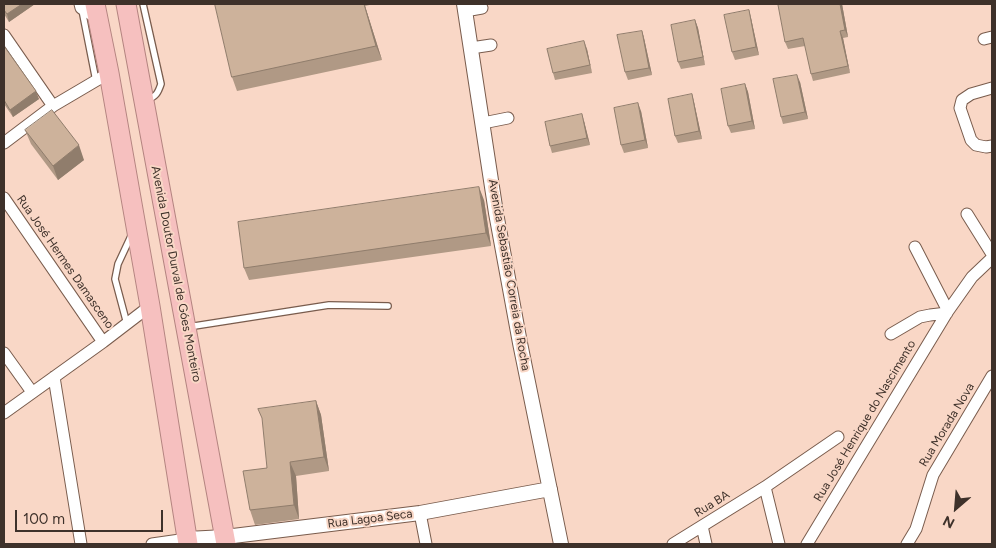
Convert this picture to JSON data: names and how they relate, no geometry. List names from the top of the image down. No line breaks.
{"streets":{"highway":["Avenida Doutor Durval de Góes Monteiro"],"street":["Rua José Hermes Damasceno","Avenida Sebastião Correia da Rocha","Rua José Henrique do Nascimento","Rua Morada Nova","Rua BA","Rua Lagoa Seca"]},"crossings":[["Avenida Doutor Durval de Góes Monteiro","Rua Lagoa Seca"],["Avenida Sebastião Correia da Rocha","Rua Lagoa Seca"]],"scale_bar":"100 m","north":"bottom left"}
